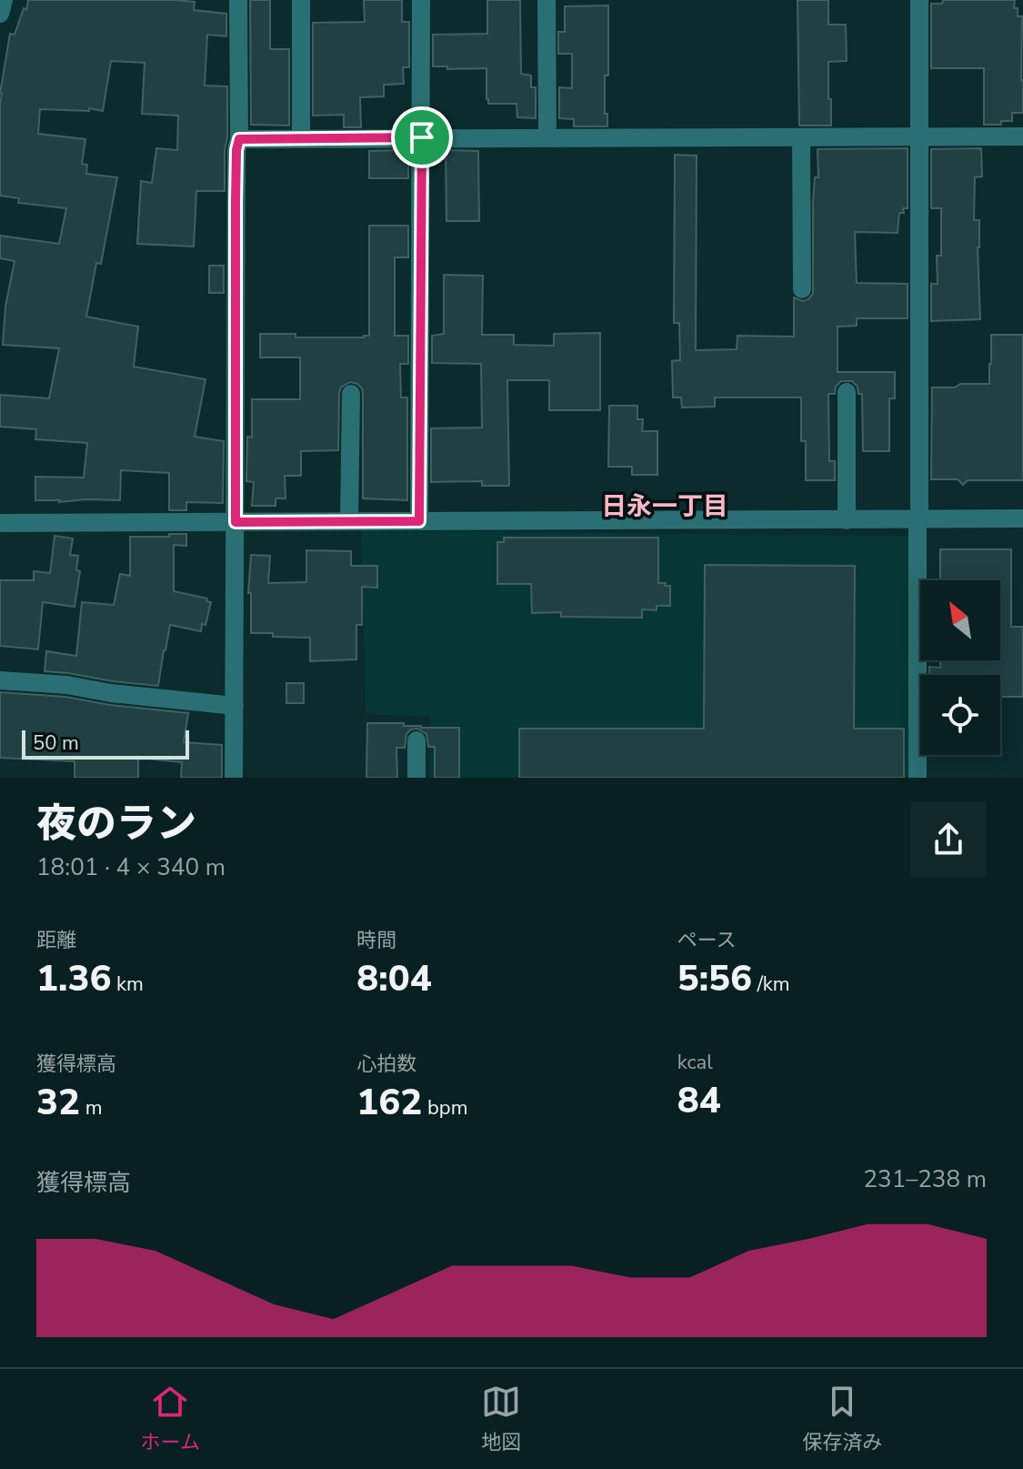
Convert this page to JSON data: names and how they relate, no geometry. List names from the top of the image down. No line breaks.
{"districts":["日永一丁目"],"scale_bar":"50 m","north":"top left","page":{"scale":"50 m","heading":["夜のラン","18:01 · 4 × 340 m"],"stats":[["距離","1.36 km"],["時間","8:04"],["ペース","5:56 /km"],["獲得標高","32 m"],["心拍数","162 bpm"],["kcal","84"]],"chart":["獲得標高","231–238 m"],"tabs":["ホーム","地図","保存済み"]}}
